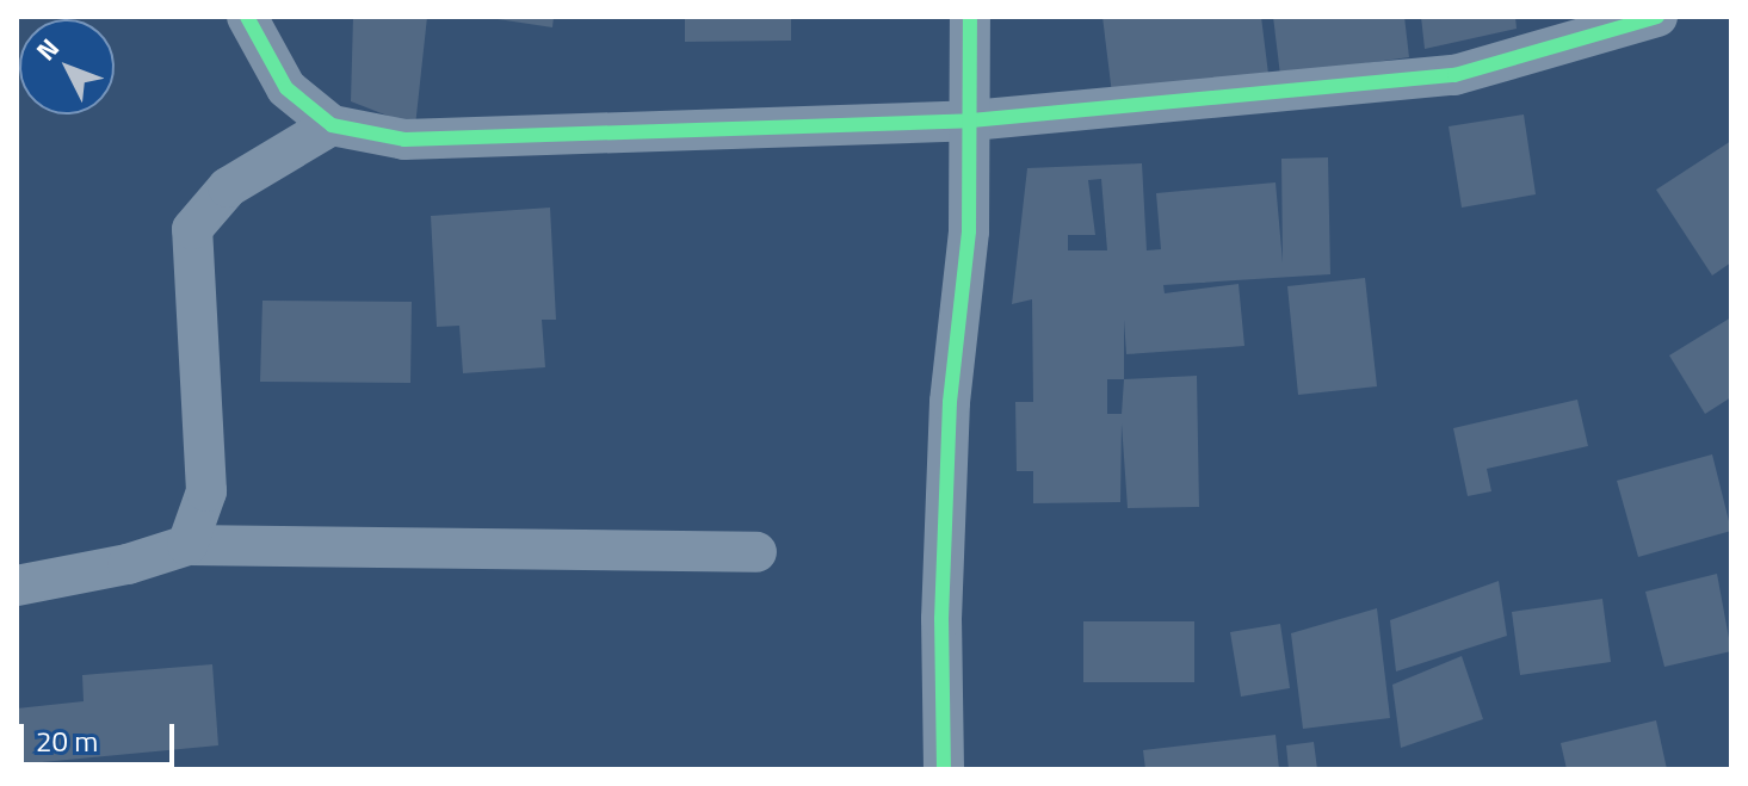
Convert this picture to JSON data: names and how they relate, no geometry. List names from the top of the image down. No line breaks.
{"scale_bar":"20 m","north":"top left"}
